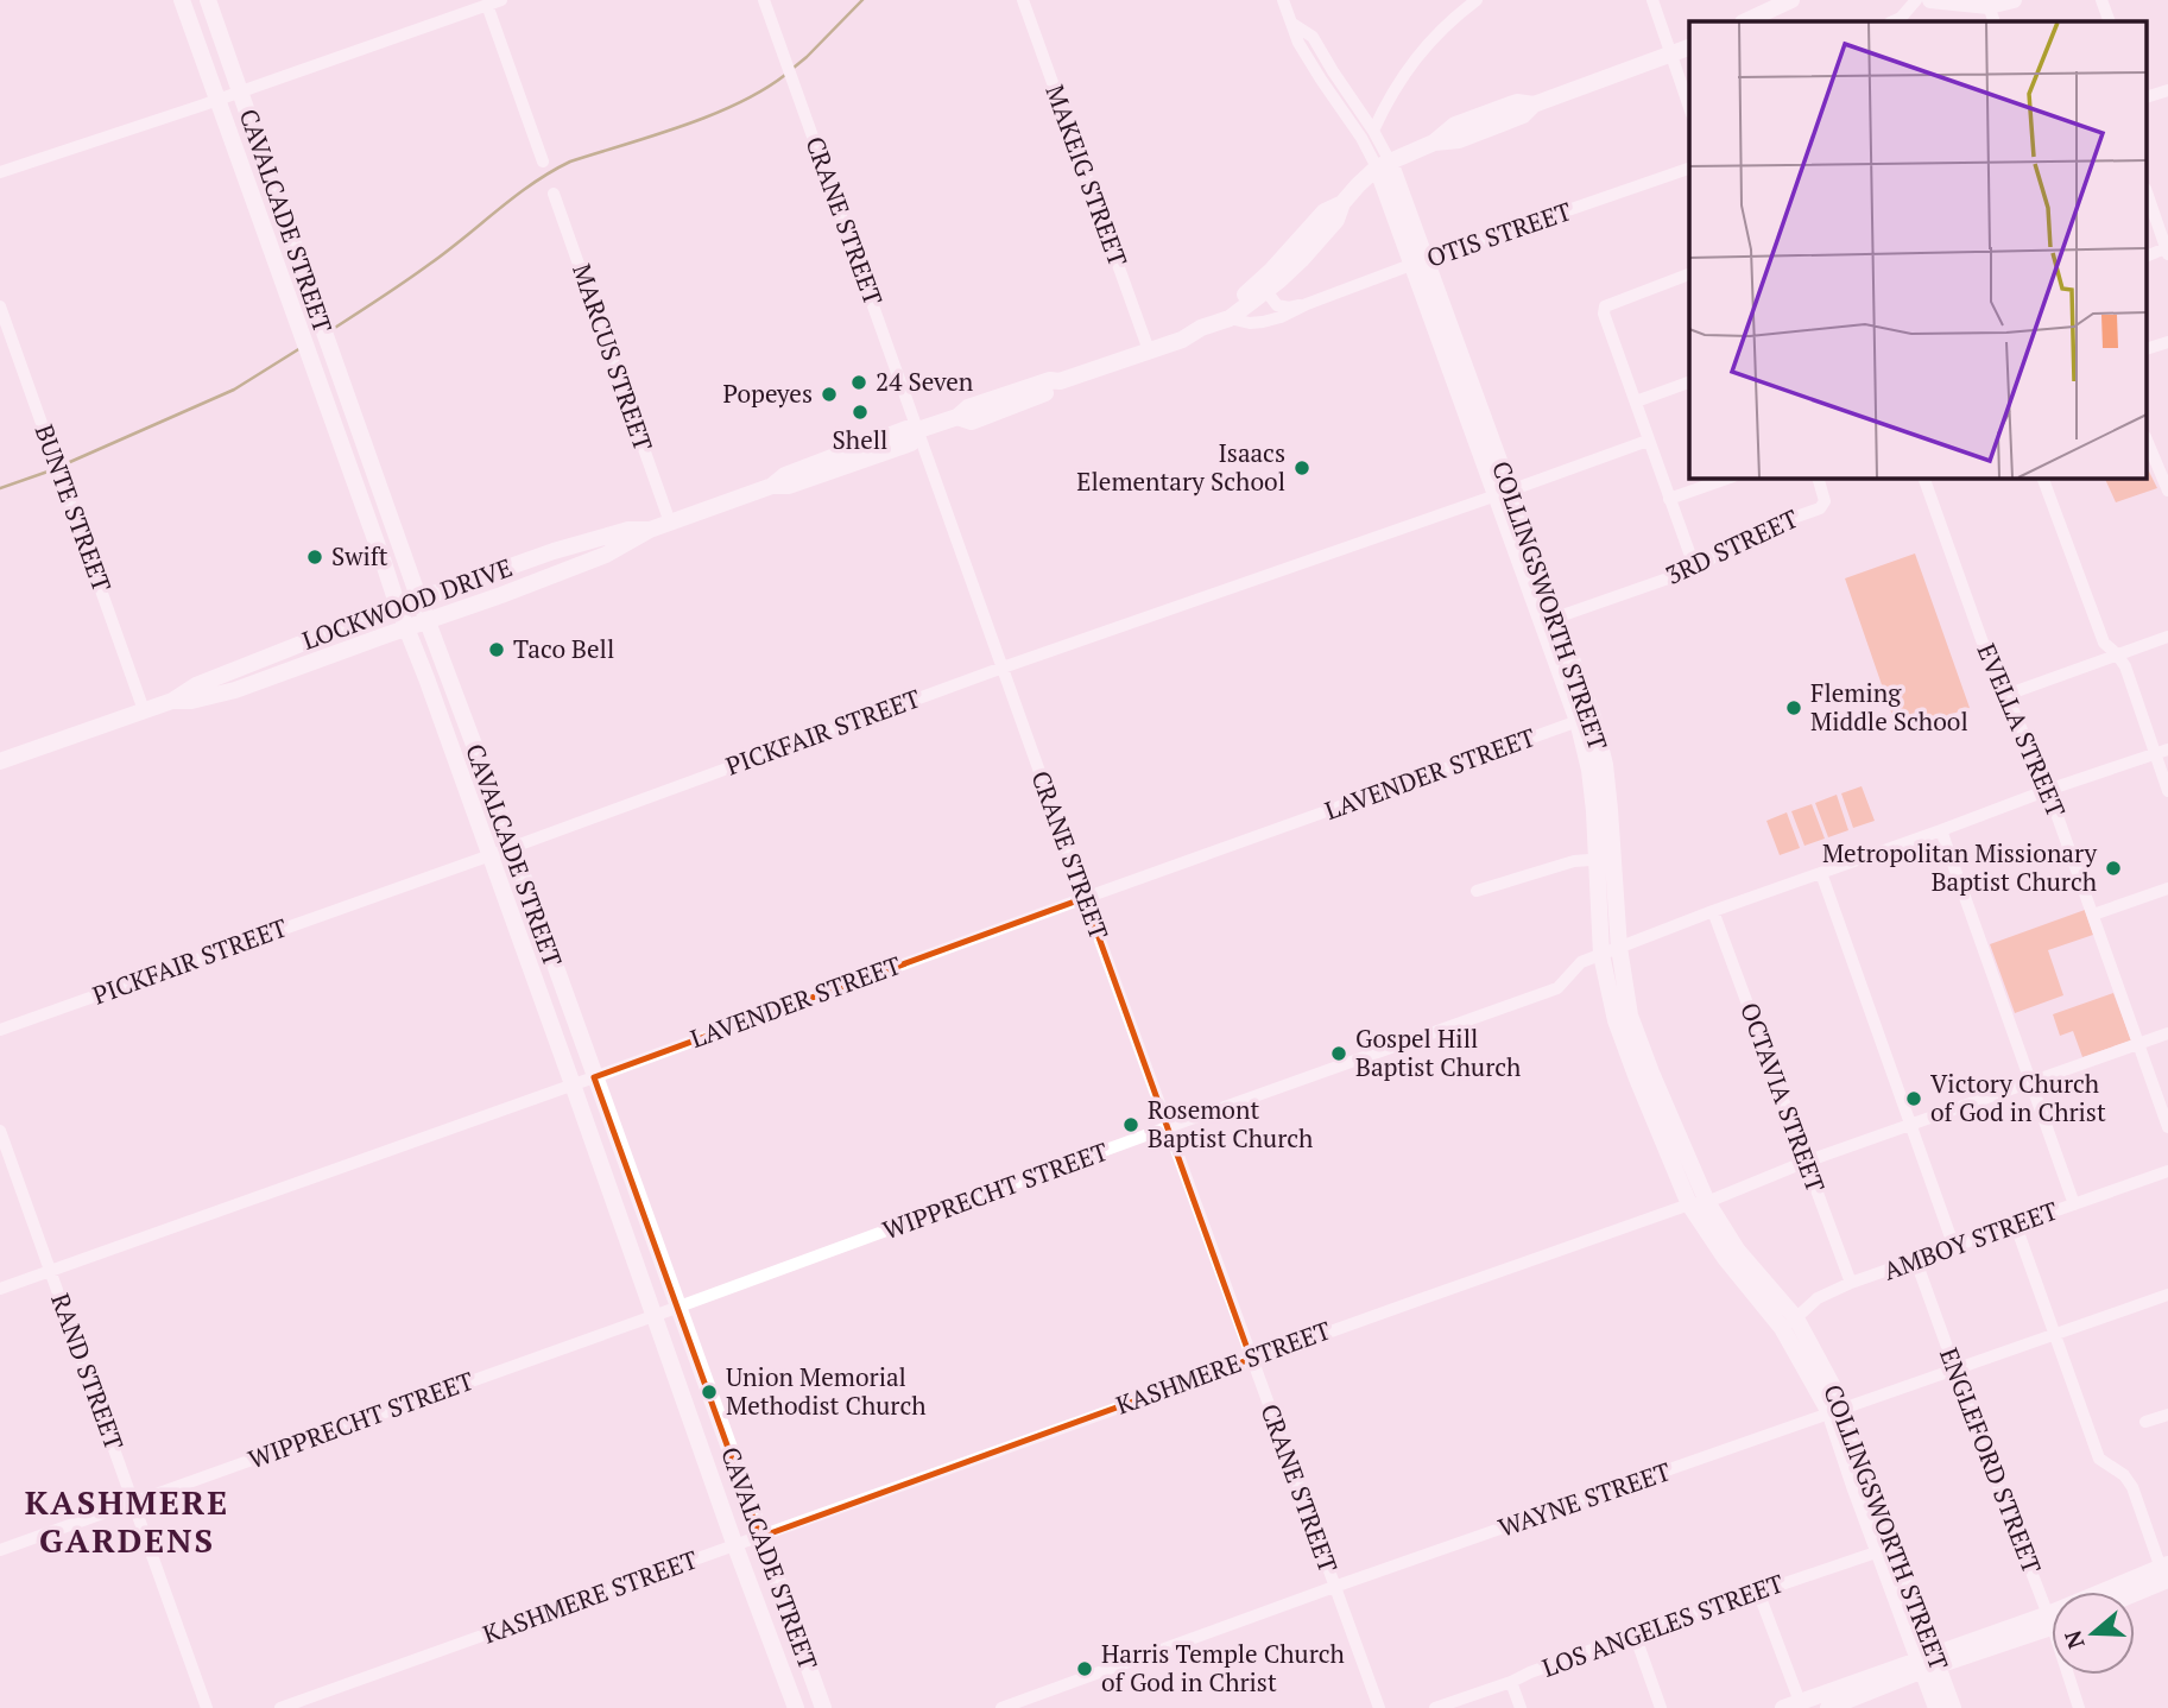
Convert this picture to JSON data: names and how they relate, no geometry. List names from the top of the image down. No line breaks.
{"streets":{"main road":["CAVALCADE STREET","LOCKWOOD DRIVE","COLLINGSWORTH STREET"],"street":["MAKEIG STREET","CRANE STREET","OTIS STREET","MARCUS STREET","BUNTE STREET","3RD STREET","EVELLA STREET","PICKFAIR STREET","LAVENDER STREET","OCTAVIA STREET","WIPPRECHT STREET","AMBOY STREET","KASHMERE STREET","RAND STREET","ENGLEFORD STREET","WAYNE STREET","LOS ANGELES STREET"]},"crossings":[["MAKEIG STREET","LOCKWOOD DRIVE"],["CAVALCADE STREET","LOCKWOOD DRIVE"],["CAVALCADE STREET","PICKFAIR STREET"],["CAVALCADE STREET","LAVENDER STREET"],["CAVALCADE STREET","WIPPRECHT STREET"],["CAVALCADE STREET","KASHMERE STREET"],["CRANE STREET","LOCKWOOD DRIVE"],["CRANE STREET","PICKFAIR STREET"],["CRANE STREET","LAVENDER STREET"],["CRANE STREET","WIPPRECHT STREET"],["CRANE STREET","KASHMERE STREET"],["CRANE STREET","WAYNE STREET"],["OTIS STREET","LOCKWOOD DRIVE"],["OTIS STREET","COLLINGSWORTH STREET"],["MARCUS STREET","LOCKWOOD DRIVE"],["BUNTE STREET","LOCKWOOD DRIVE"],["3RD STREET","COLLINGSWORTH STREET"],["LOCKWOOD DRIVE","COLLINGSWORTH STREET"],["COLLINGSWORTH STREET","PICKFAIR STREET"],["COLLINGSWORTH STREET","LAVENDER STREET"],["COLLINGSWORTH STREET","WIPPRECHT STREET"],["COLLINGSWORTH STREET","AMBOY STREET"],["COLLINGSWORTH STREET","KASHMERE STREET"],["COLLINGSWORTH STREET","WAYNE STREET"],["COLLINGSWORTH STREET","LOS ANGELES STREET"],["EVELLA STREET","WIPPRECHT STREET"],["EVELLA STREET","KASHMERE STREET"],["LAVENDER STREET","RAND STREET"],["OCTAVIA STREET","WIPPRECHT STREET"],["OCTAVIA STREET","AMBOY STREET"],["OCTAVIA STREET","KASHMERE STREET"],["WIPPRECHT STREET","RAND STREET"],["AMBOY STREET","ENGLEFORD STREET"],["ENGLEFORD STREET","WAYNE STREET"]],"districts":["KASHMERE GARDENS"],"places":["24 Seven","Popeyes","Shell","Isaacs Elementary School","Swift","Taco Bell","Fleming Middle School","Metropolitan Missionary Baptist Church","Gospel Hill Baptist Church","Victory Church of God in Christ","Rosemont Baptist Church","Union Memorial Methodist Church","Harris Temple Church of God in Christ"],"north":"left"}
